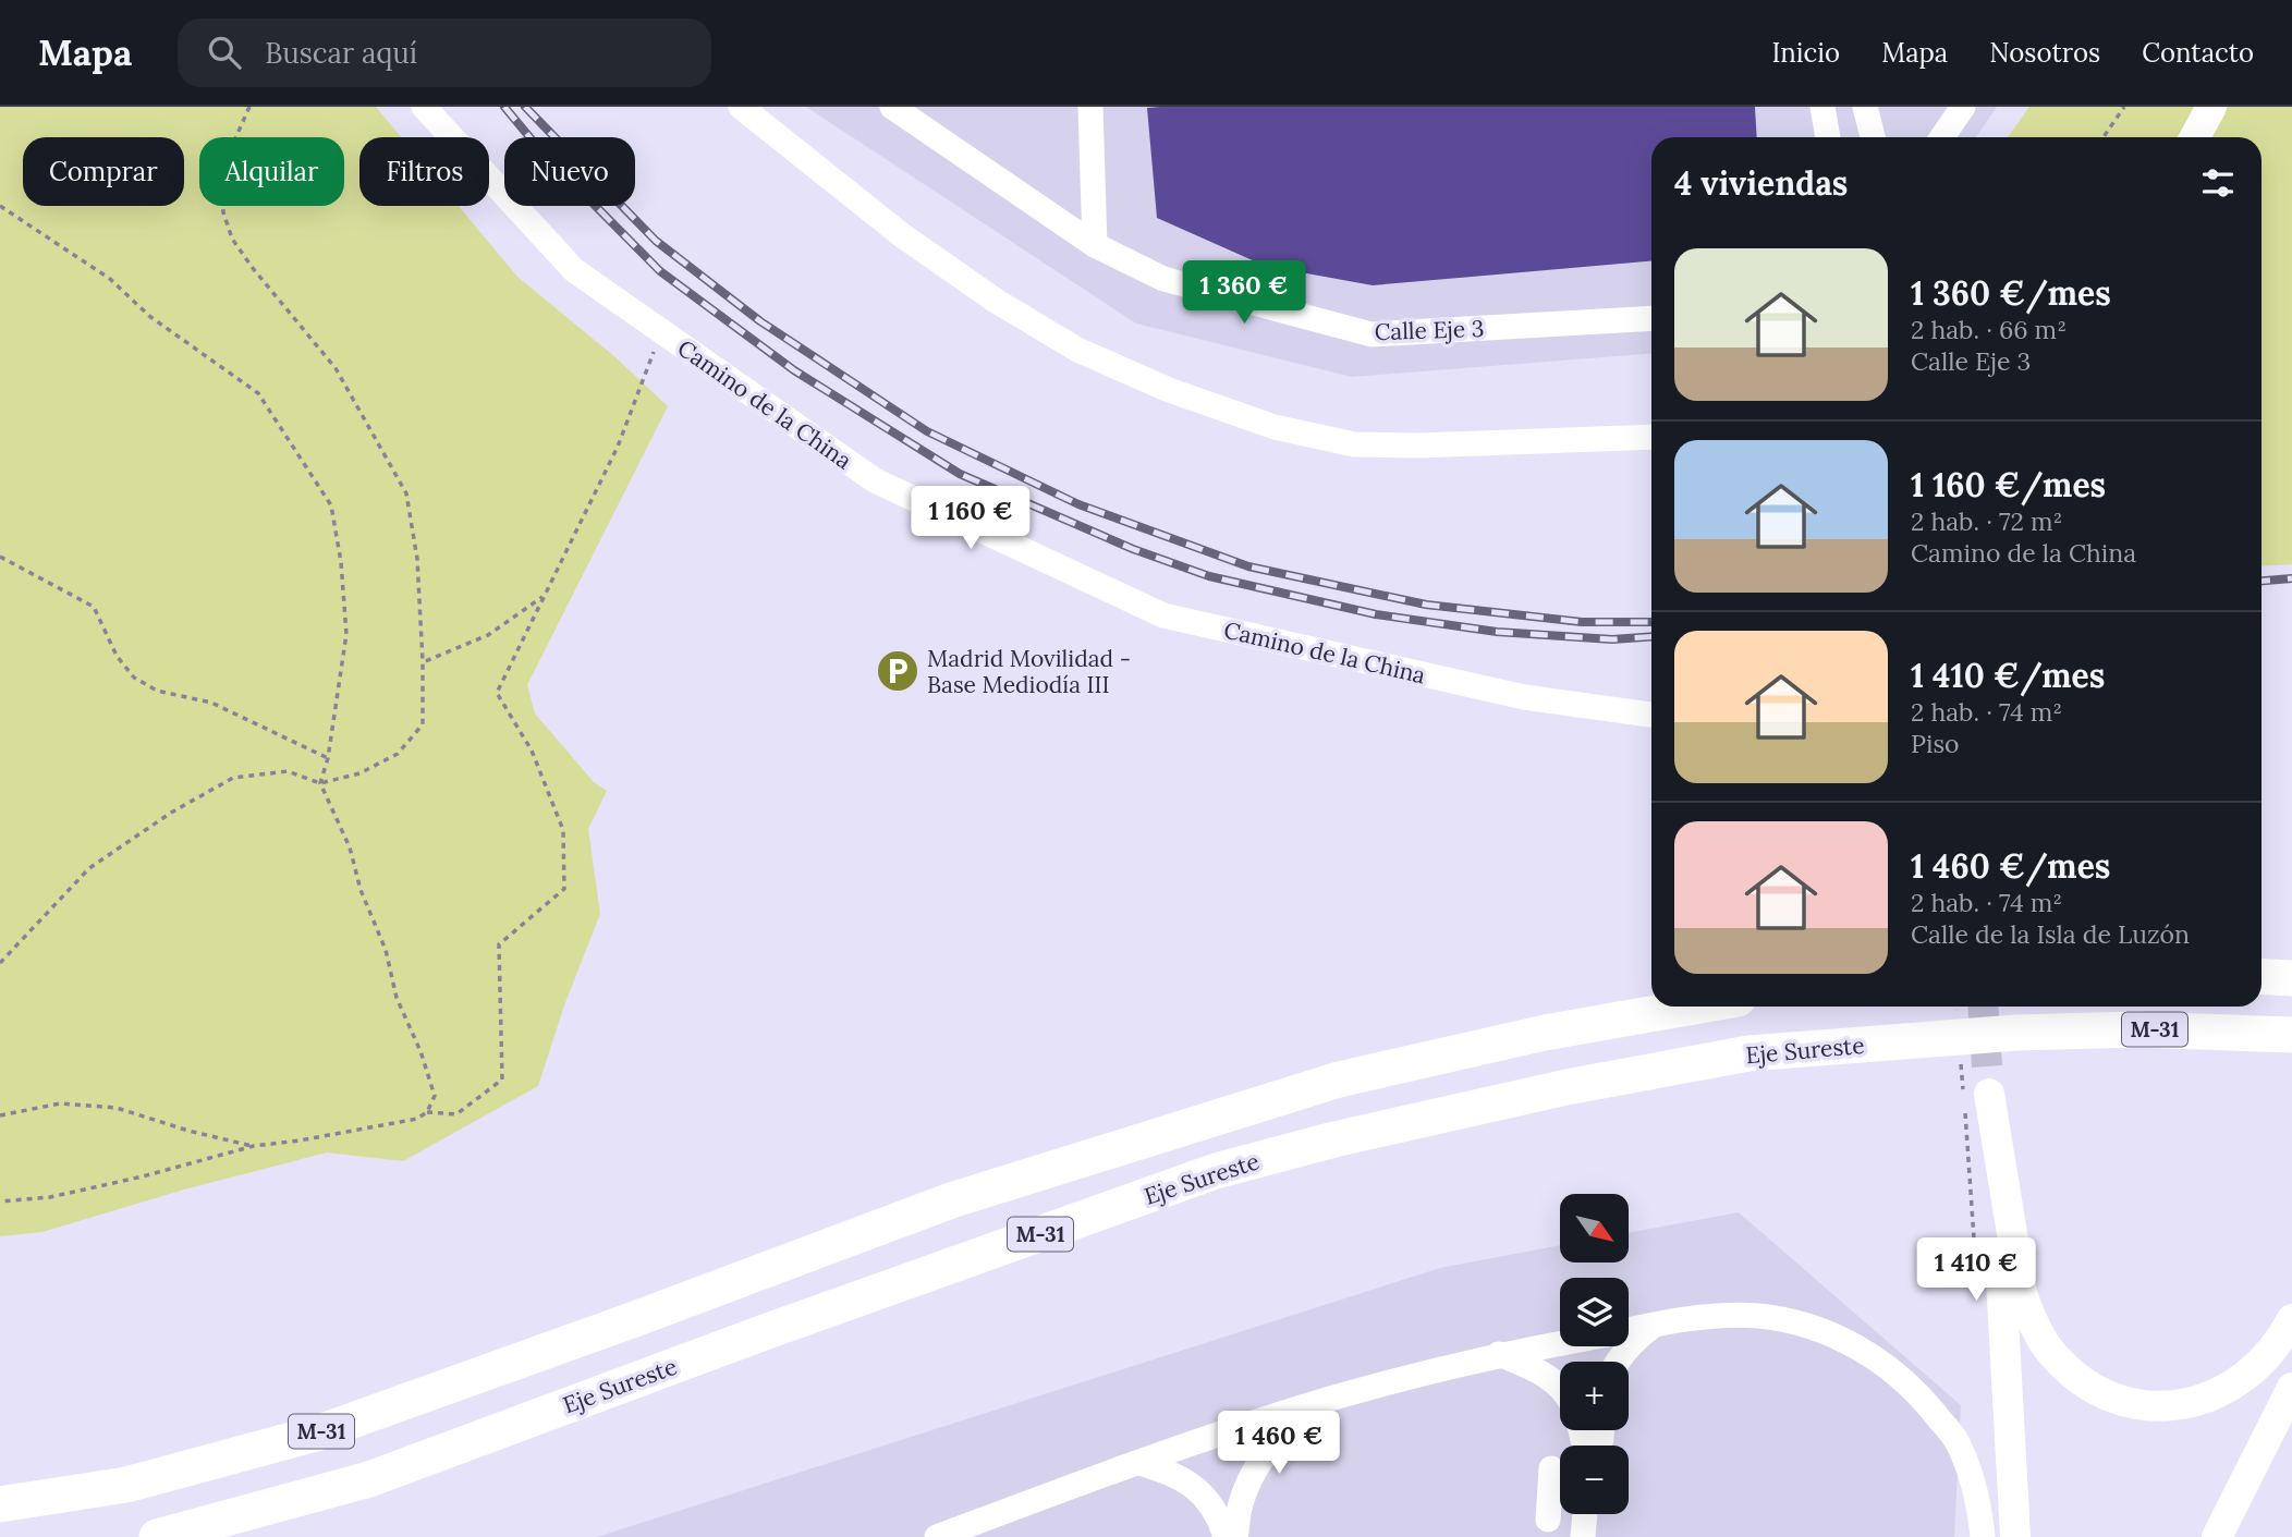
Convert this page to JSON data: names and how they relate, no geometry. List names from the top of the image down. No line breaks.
{"streets":{"highway":["M-31","Eje Sureste"],"street":["Calle Eje 3","Camino de la China"]},"places":{"parking":["Madrid Movilidad - Base Mediodía III"]},"north":"bottom right","page":{"header":"Mapa","search":"Buscar aquí","nav":["Inicio","Mapa","Nosotros","Contacto"],"chip":["Comprar","Alquilar","Filtros","Nuevo"],"heading":"4 viviendas","list":[{"name":"1 360 €/mes","note":"2 hab. · 66 m² · Calle Eje 3"},{"name":"1 160 €/mes","note":"2 hab. · 72 m² · Camino de la China"},{"name":"1 410 €/mes","note":"2 hab. · 74 m² · Piso"},{"name":"1 460 €/mes","note":"2 hab. · 74 m² · Calle de la Isla de Luzón"}],"price":["1 360 €","1 160 €","1 410 €","1 460 €"],"map_buttons":["+","−"]}}
